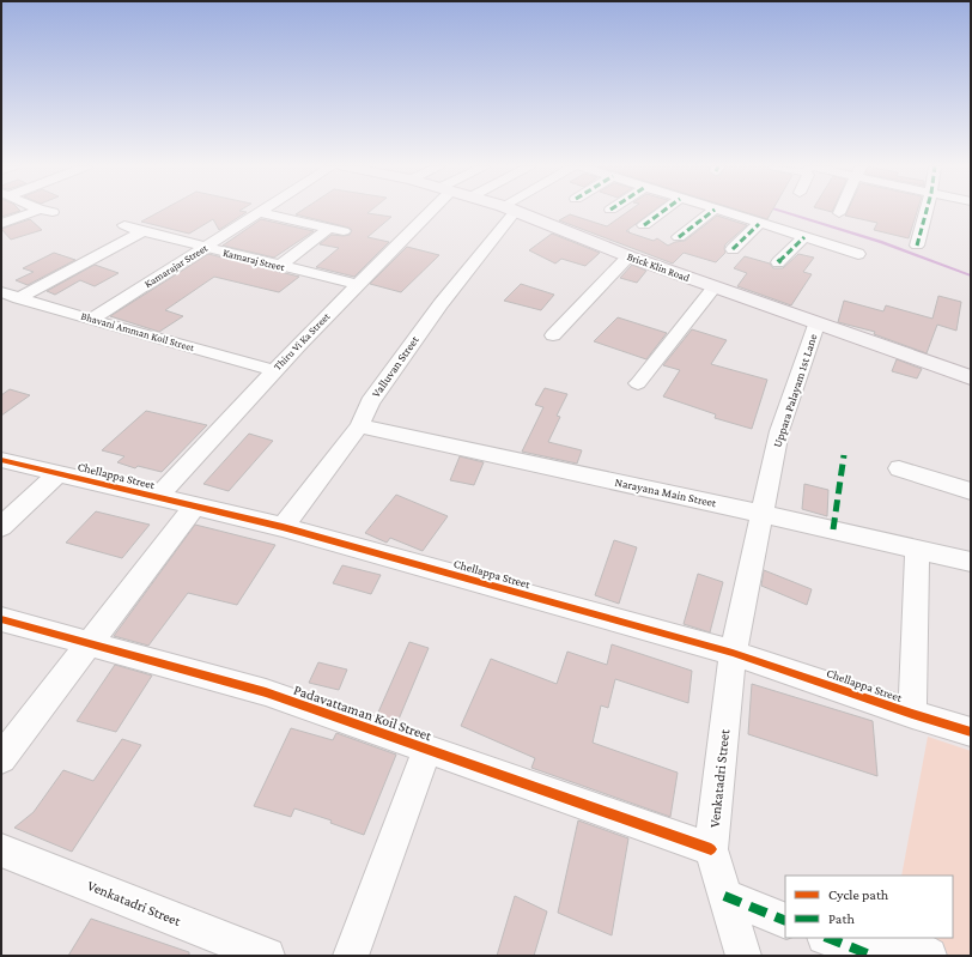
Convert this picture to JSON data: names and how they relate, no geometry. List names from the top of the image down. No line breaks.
{"streets":{"main road":["Brick Klin Road"],"street":["Kamaraj Street","Kamarajar Street","Bhavani Amman Koil Street","Thiru Vi Ka Street","Valluvan Street","Uppara Palayam 1st Lane","Chellappa Street","Narayana Main Street","Padavattaman Koil Street","Venkatadri Street"]},"crossings":[["Kamaraj Street","Kamarajar Street"],["Kamaraj Street","Thiru Vi Ka Street"],["Kamarajar Street","Bhavani Amman Koil Street"],["Brick Klin Road","Uppara Palayam 1st Lane"],["Bhavani Amman Koil Street","Thiru Vi Ka Street"],["Thiru Vi Ka Street","Chellappa Street"],["Valluvan Street","Chellappa Street"],["Valluvan Street","Narayana Main Street"],["Uppara Palayam 1st Lane","Chellappa Street"],["Uppara Palayam 1st Lane","Narayana Main Street"],["Uppara Palayam 1st Lane","Venkatadri Street"],["Chellappa Street","Venkatadri Street"],["Padavattaman Koil Street","Venkatadri Street"]],"legend":["Cycle path","Path"]}
